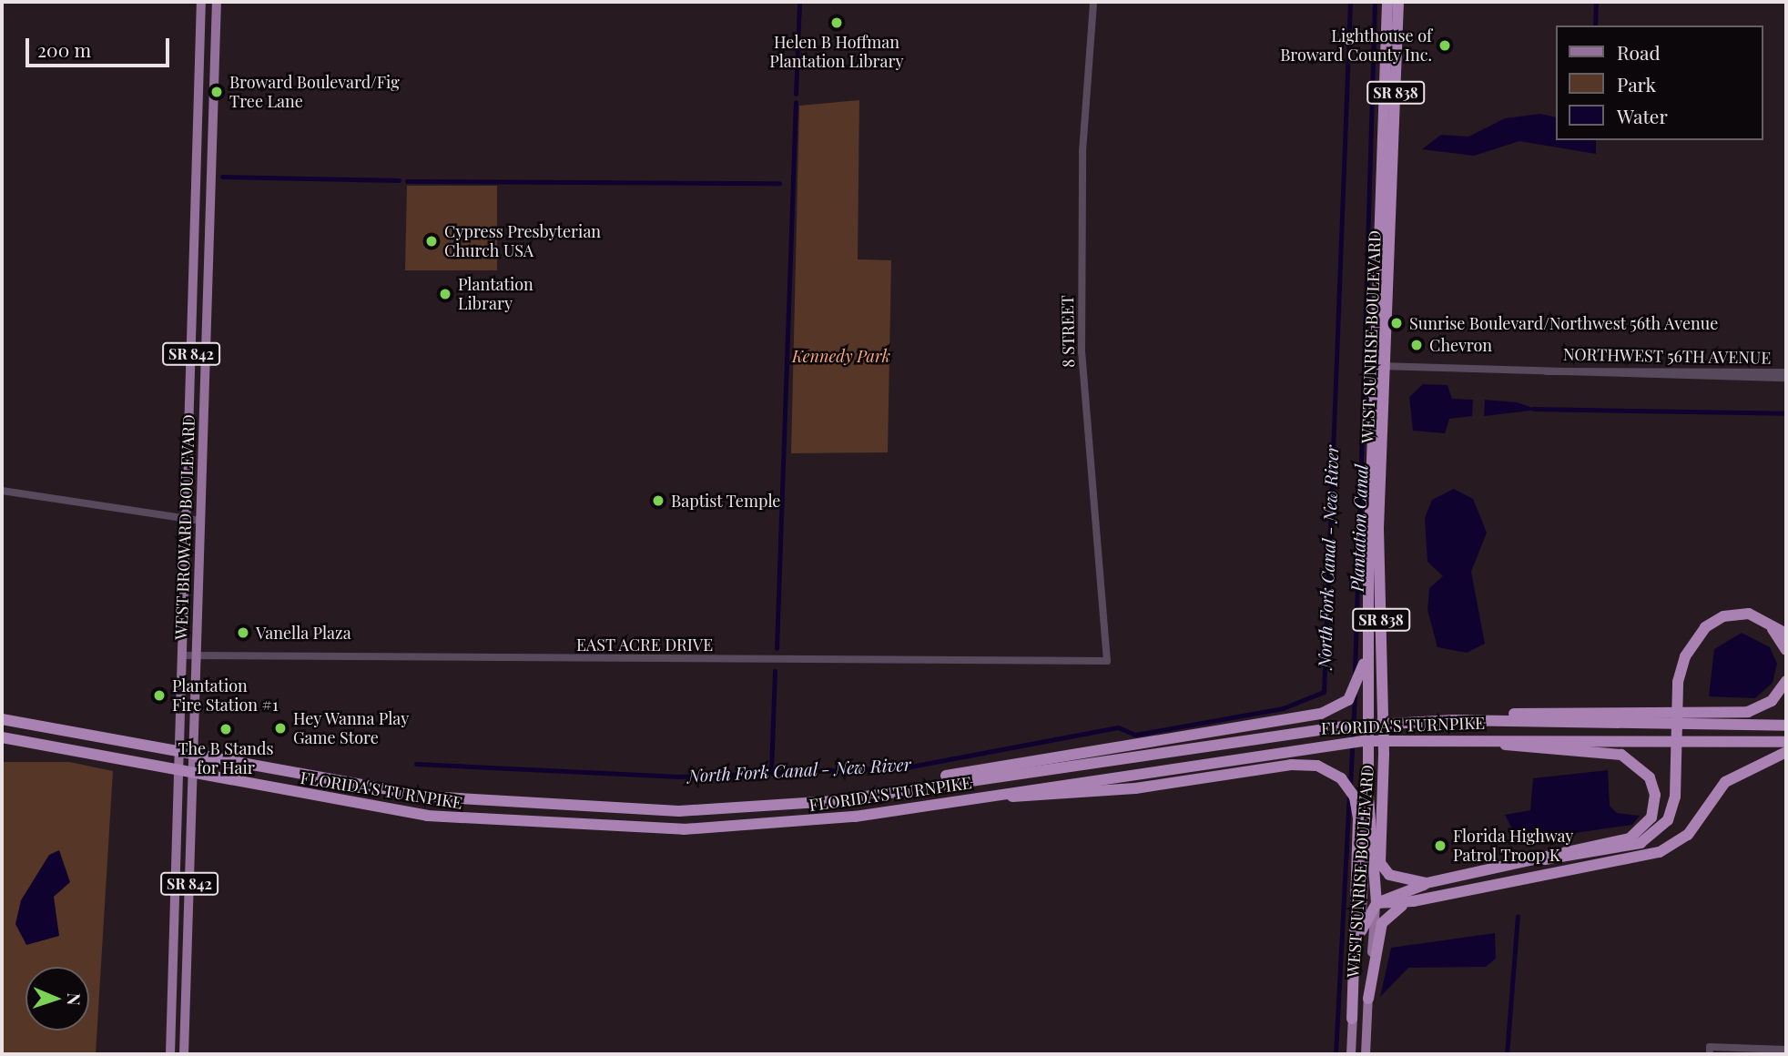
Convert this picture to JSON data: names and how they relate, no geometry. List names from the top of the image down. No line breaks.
{"streets":{"highway":["SR 838","WEST SUNRISE BOULEVARD","FLORIDA'S TURNPIKE"],"main road":["SR 842","WEST BROWARD BOULEVARD"],"street":["8 STREET","NORTHWEST 56TH AVENUE","EAST ACRE DRIVE"]},"crossings":[["8 STREET","EAST ACRE DRIVE"],["WEST SUNRISE BOULEVARD","NORTHWEST 56TH AVENUE"],["WEST BROWARD BOULEVARD","EAST ACRE DRIVE"]],"water":["Plantation Canal","North Fork Canal - New River"],"parks":["Kennedy Park"],"places":["Helen B Hoffman Plantation Library","Lighthouse of Broward County Inc.","Broward Boulevard/Fig Tree Lane","Cypress Presbyterian Church USA","Plantation Library","Sunrise Boulevard/Northwest 56th Avenue","Chevron","Baptist Temple","Vanella Plaza","Plantation Fire Station #1","Hey Wanna Play Game Store","The B Stands for Hair","Florida Highway Patrol Troop K"],"legend":["Road","Park","Water"],"scale_bar":"200 m","north":"right"}
